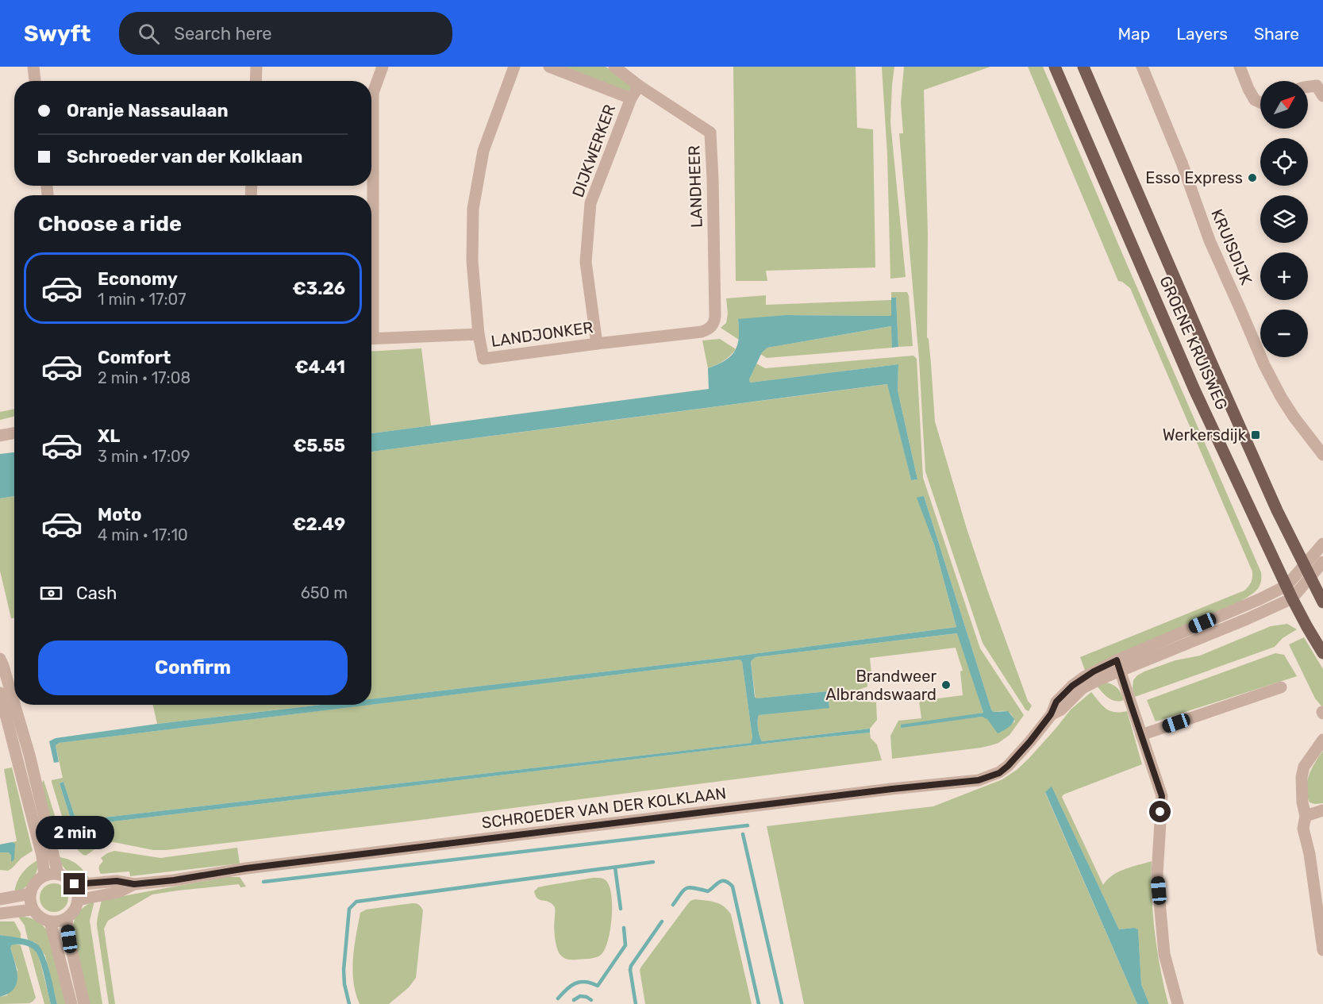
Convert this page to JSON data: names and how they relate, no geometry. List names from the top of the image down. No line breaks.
{"streets":{"main road":["GROENE KRUISWEG"],"street":["DIJKWERKER","LANDHEER","KRUISDIJK","LANDJONKER","SCHROEDER VAN DER KOLKLAAN"]},"crossings":[["DIJKWERKER","LANDHEER"],["DIJKWERKER","LANDJONKER"],["LANDHEER","LANDJONKER"],["GROENE KRUISWEG","SCHROEDER VAN DER KOLKLAAN"]],"places":{"other":["Esso Express","Brandweer Albrandswaard"],"transit":["Werkersdijk"]},"north":"top right","page":{"header":"Swyft","search":"Search here","nav":["Map","Layers","Share"],"map_buttons":["+","−"],"banner":["Oranje Nassaulaan","Schroeder van der Kolklaan"],"heading":"Choose a ride","list":[{"name":"Economy","note":"1 min · 17:07","value":"€3.26"},{"name":"Comfort","note":"2 min · 17:08","value":"€4.41"},{"name":"XL","note":"3 min · 17:09","value":"€5.55"},{"name":"Moto","note":"4 min · 17:10","value":"€2.49"}],"pay":["Cash","650 m"],"buttons":"Confirm","bubble":"2 min"}}
